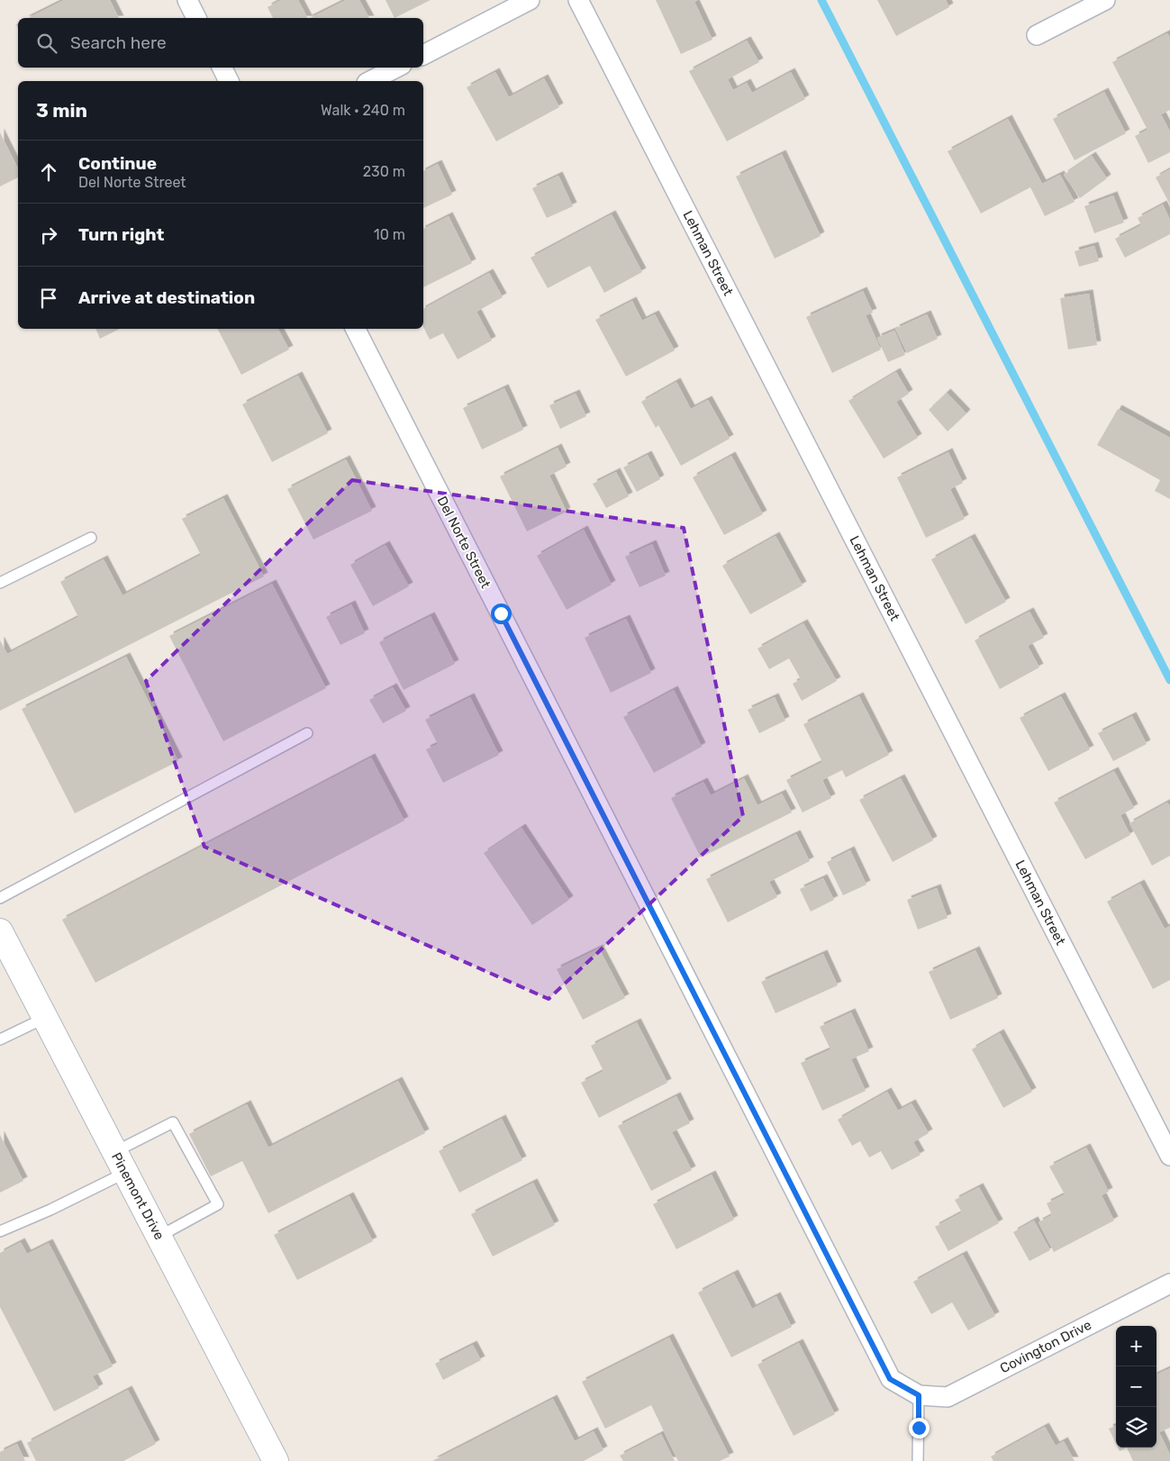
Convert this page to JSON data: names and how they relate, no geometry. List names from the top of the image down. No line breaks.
{"streets":{"main road":["Pinemont Drive"],"street":["Lehman Street","Del Norte Street","Covington Drive"]},"crossings":[["Del Norte Street","Covington Drive"]],"page":{"search":"Search here","heading":["3 min","Walk · 240 m"],"list":[["Continue","Del Norte Street","230 m"],["Turn right","10 m"],"Arrive at destination"],"map_buttons":["+","−"]}}
